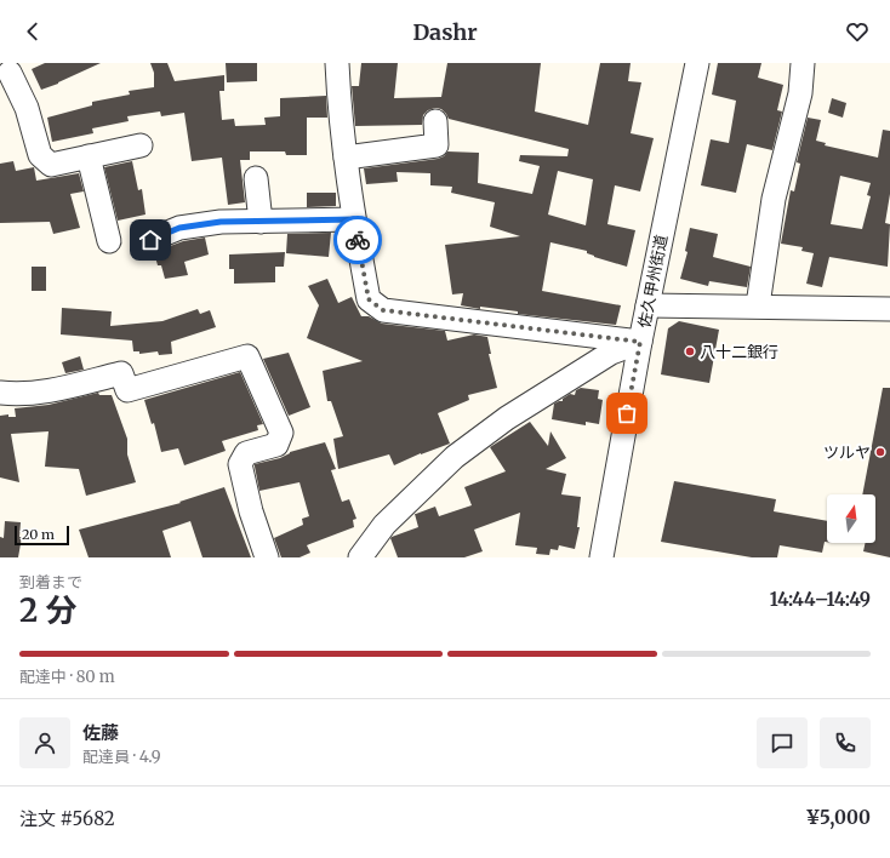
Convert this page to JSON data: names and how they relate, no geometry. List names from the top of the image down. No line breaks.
{"streets":{"street":["佐久甲州街道"]},"places":["八十二銀行","ツルヤ"],"scale_bar":"20 m","north":"top","page":{"header":"Dashr","scale":"20 m","heading":["2 分","到着まで","14:44–14:49"],"panel":["佐藤","配達員 · 4.9","注文 #5682","¥5,000"],"bar":"配達中 · 80 m"}}
